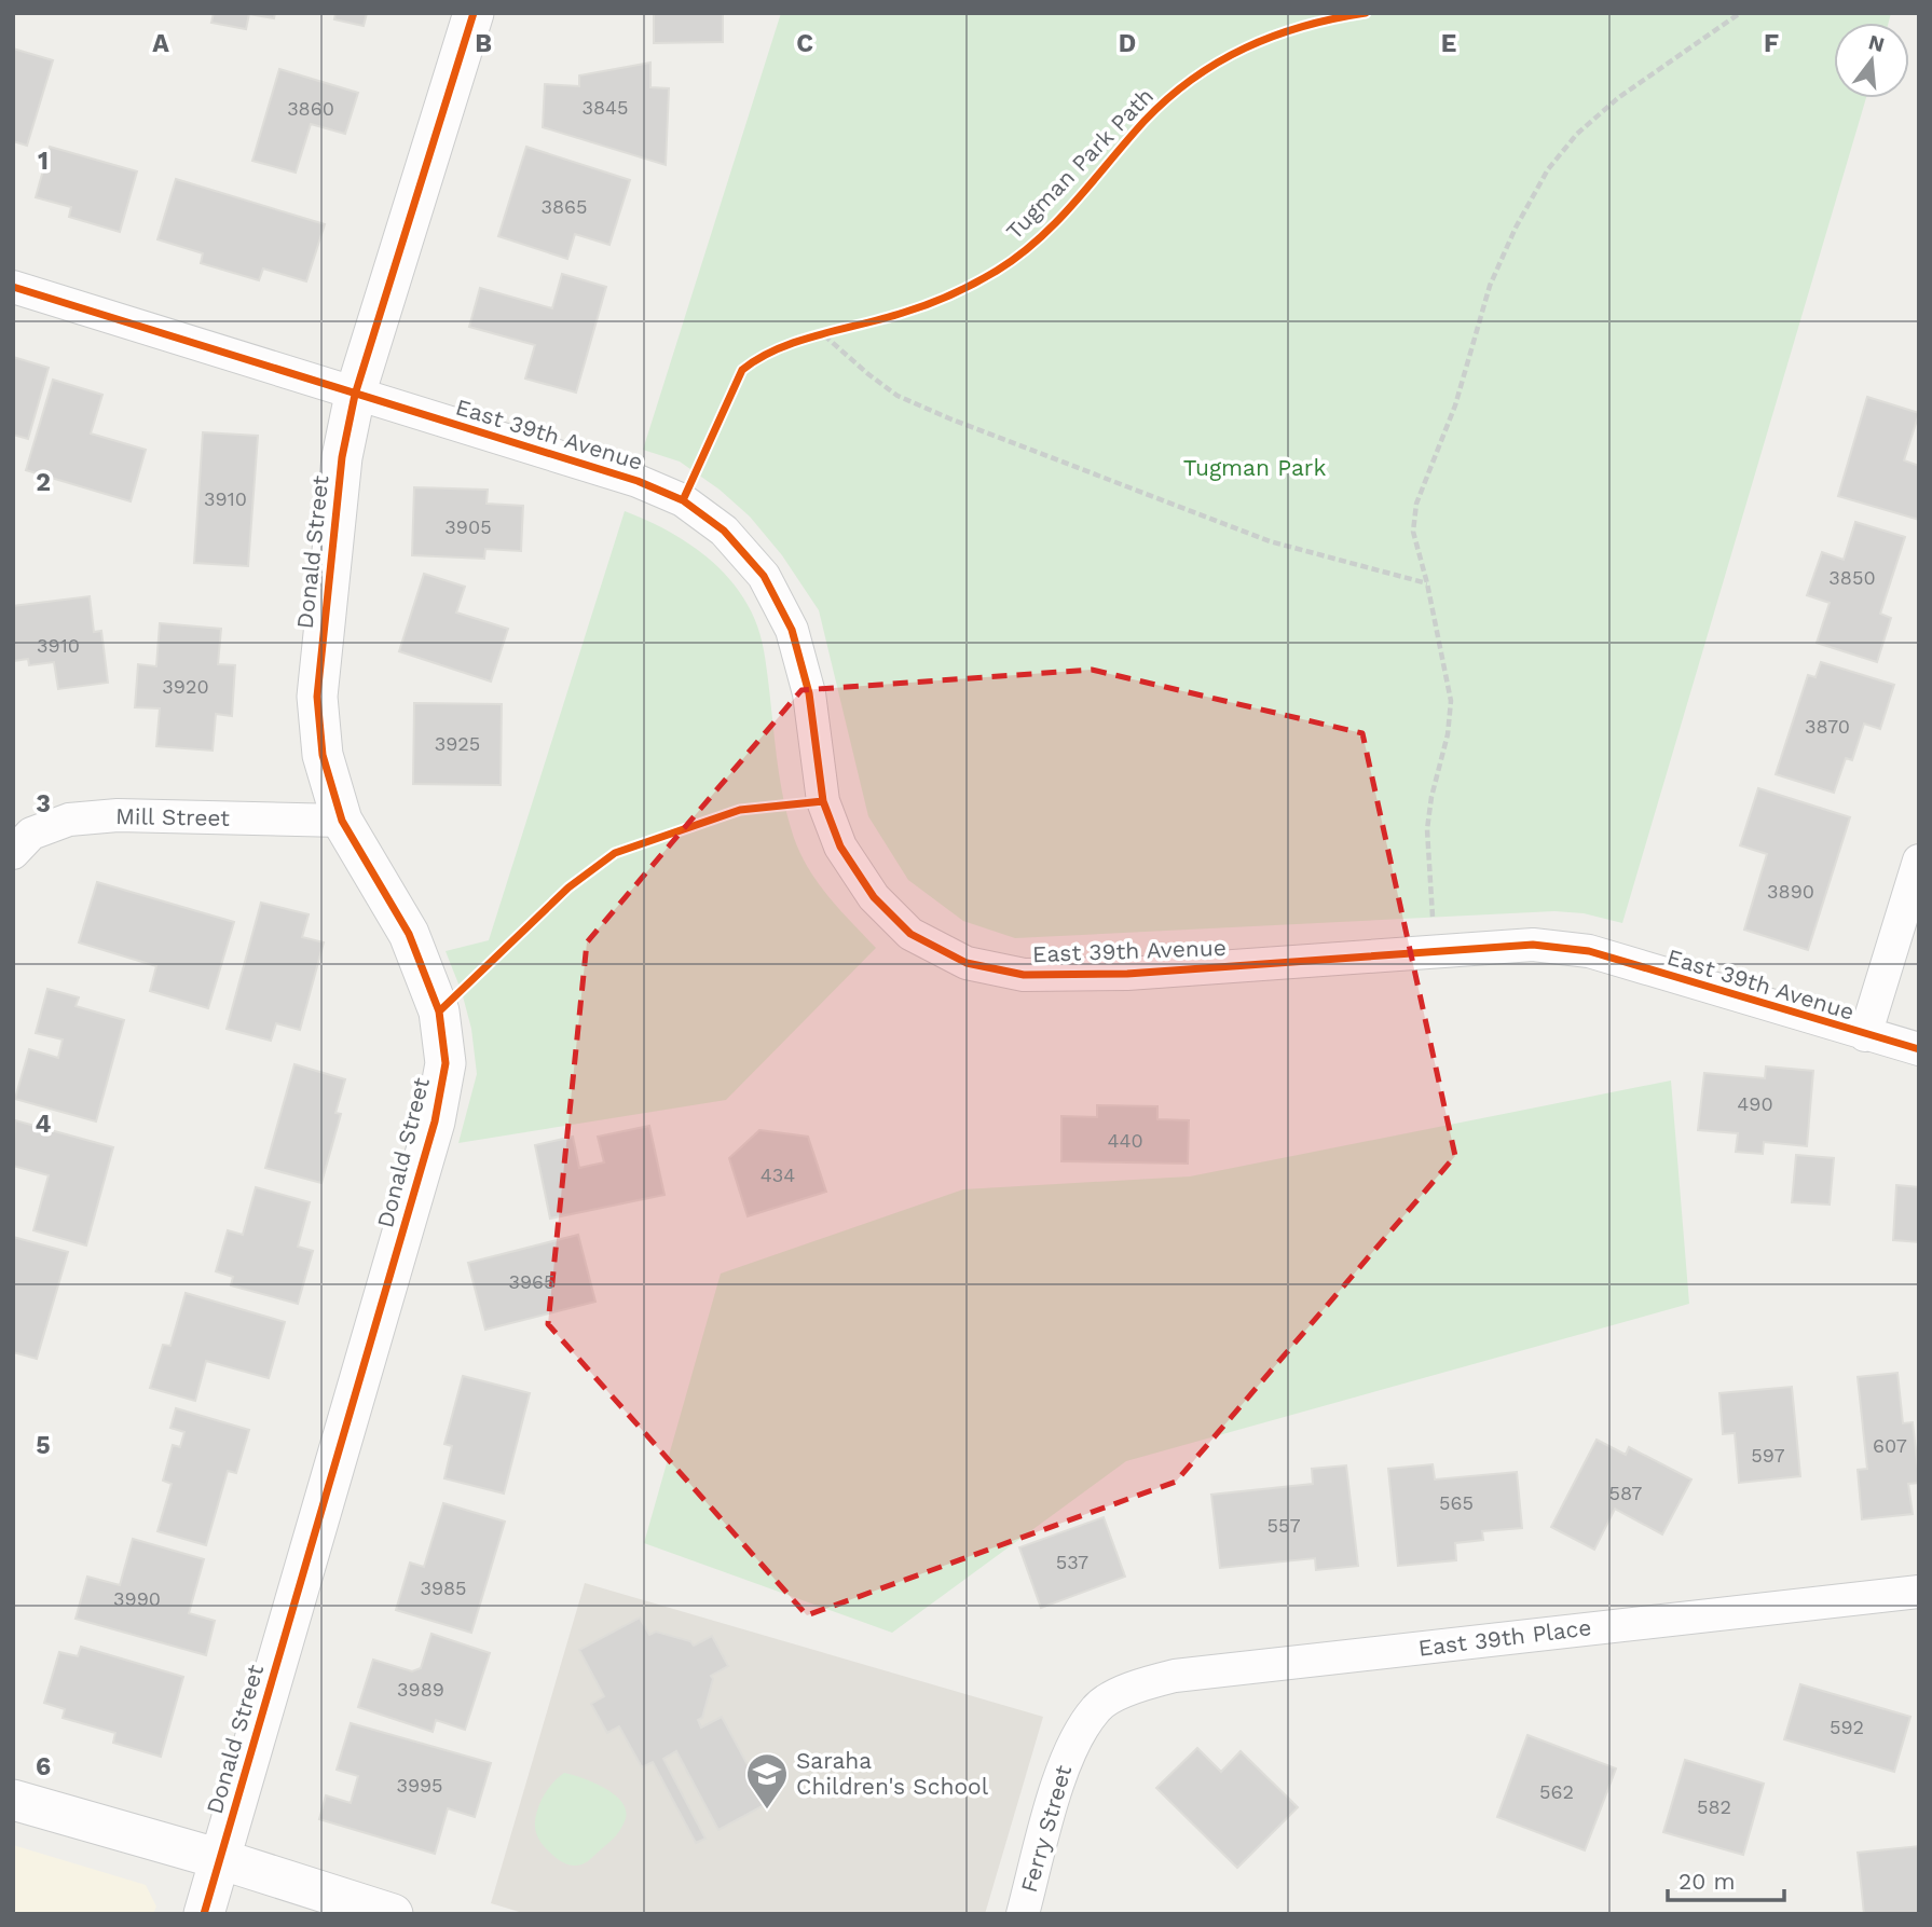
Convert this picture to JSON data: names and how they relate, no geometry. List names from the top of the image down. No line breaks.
{"streets":{"street":["East 39th Avenue","Donald Street","Mill Street","East 39th Place","Ferry Street"],"cycle path":["Tugman Park Path"]},"crossings":[["East 39th Avenue","Donald Street"],["Donald Street","Mill Street"],["East 39th Place","Ferry Street"]],"parks":["Tugman Park"],"places":{"school or university":["Saraha Children's School"]},"house_numbers":["3845","3860","3865","3910","3905","3850","3910","3920","3870","3925","3890","490","440","434","3965","607","597","587","565","557","537","3985","3990","3989","592","3995","562","582"],"scale_bar":"20 m","north":"top","grid":{"columns":["A","B","C","D","E","F"],"rows":["1","2","3","4","5","6"]}}
